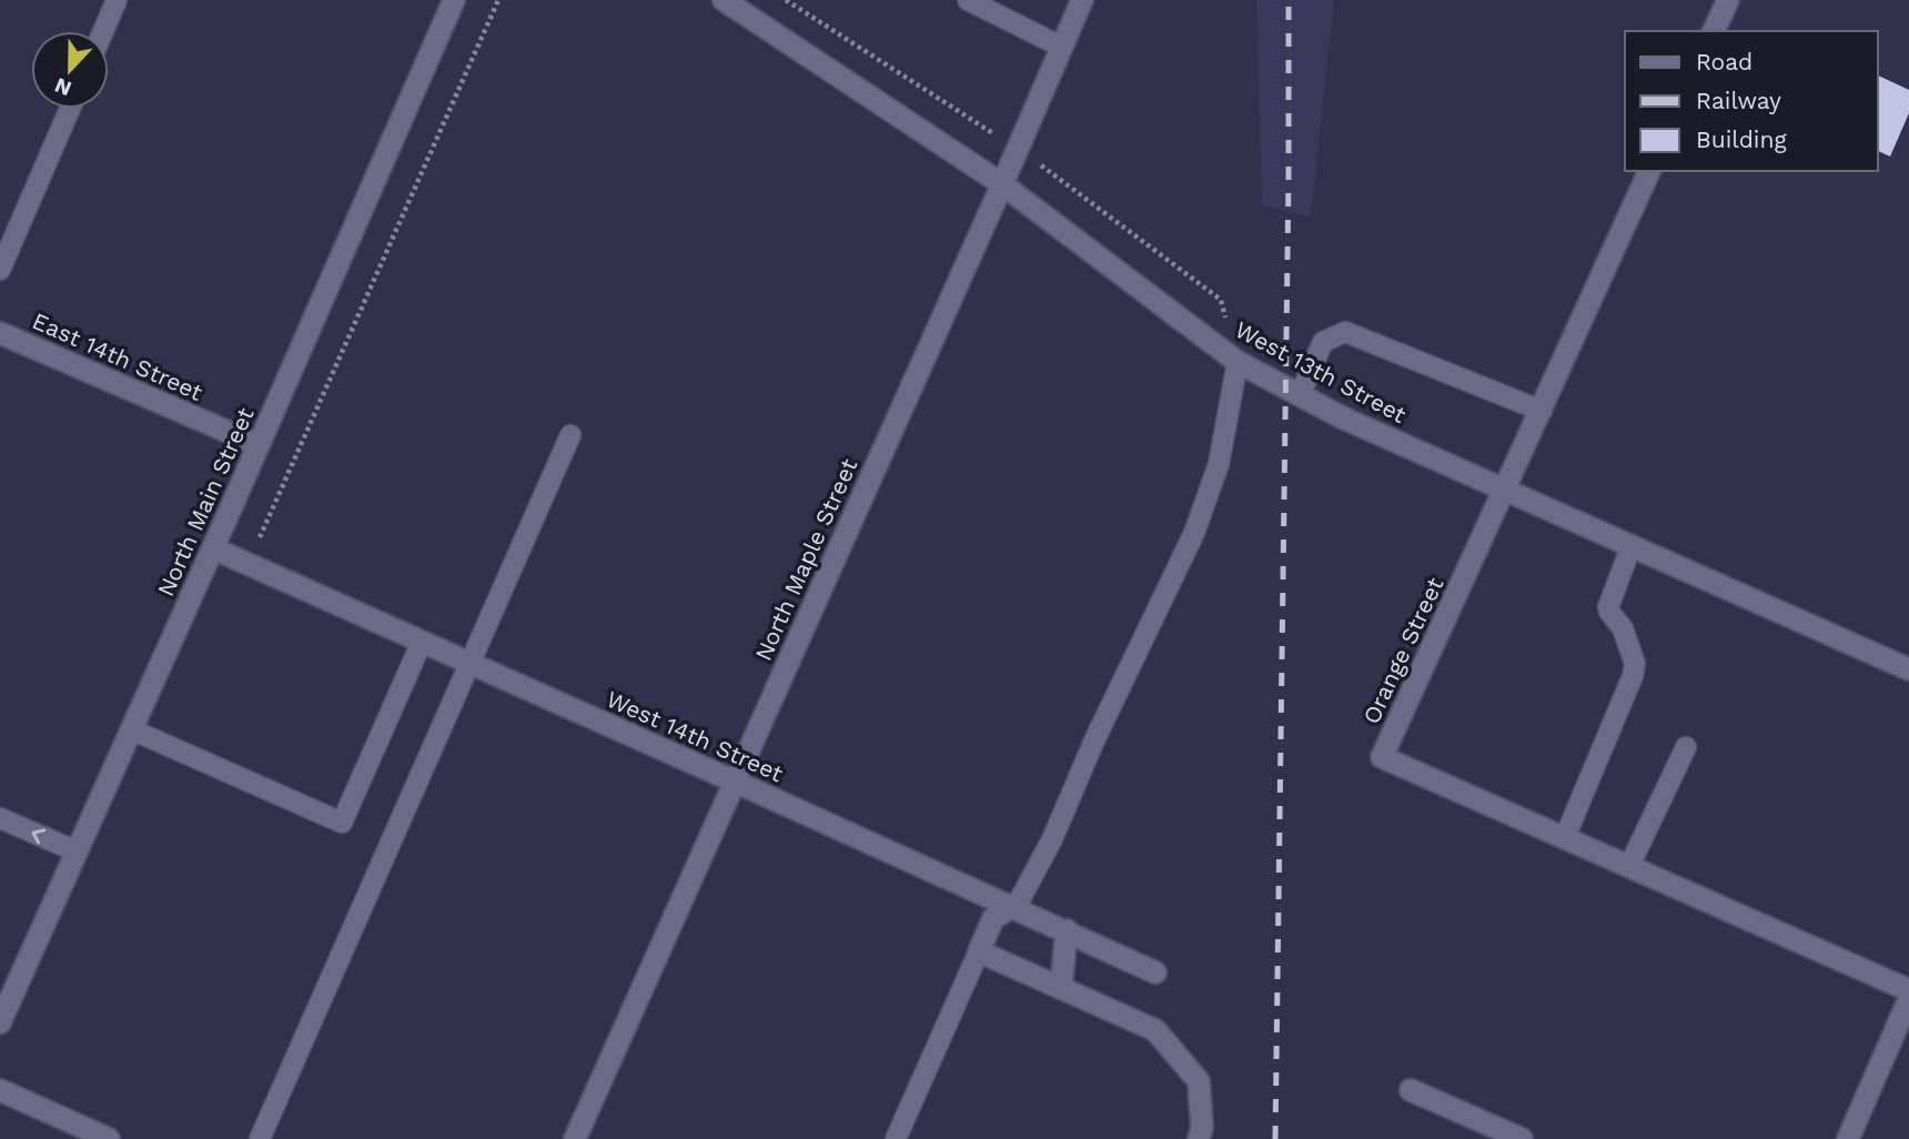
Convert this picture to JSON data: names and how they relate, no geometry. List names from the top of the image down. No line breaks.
{"streets":{"street":["East 14th Street","West 13th Street","North Main Street","North Maple Street","Orange Street","West 14th Street"]},"crossings":[["East 14th Street","North Main Street"],["West 13th Street","North Maple Street"],["West 13th Street","Orange Street"],["North Main Street","West 14th Street"],["North Maple Street","West 14th Street"]],"legend":["Road","Railway","Building"],"north":"bottom"}
